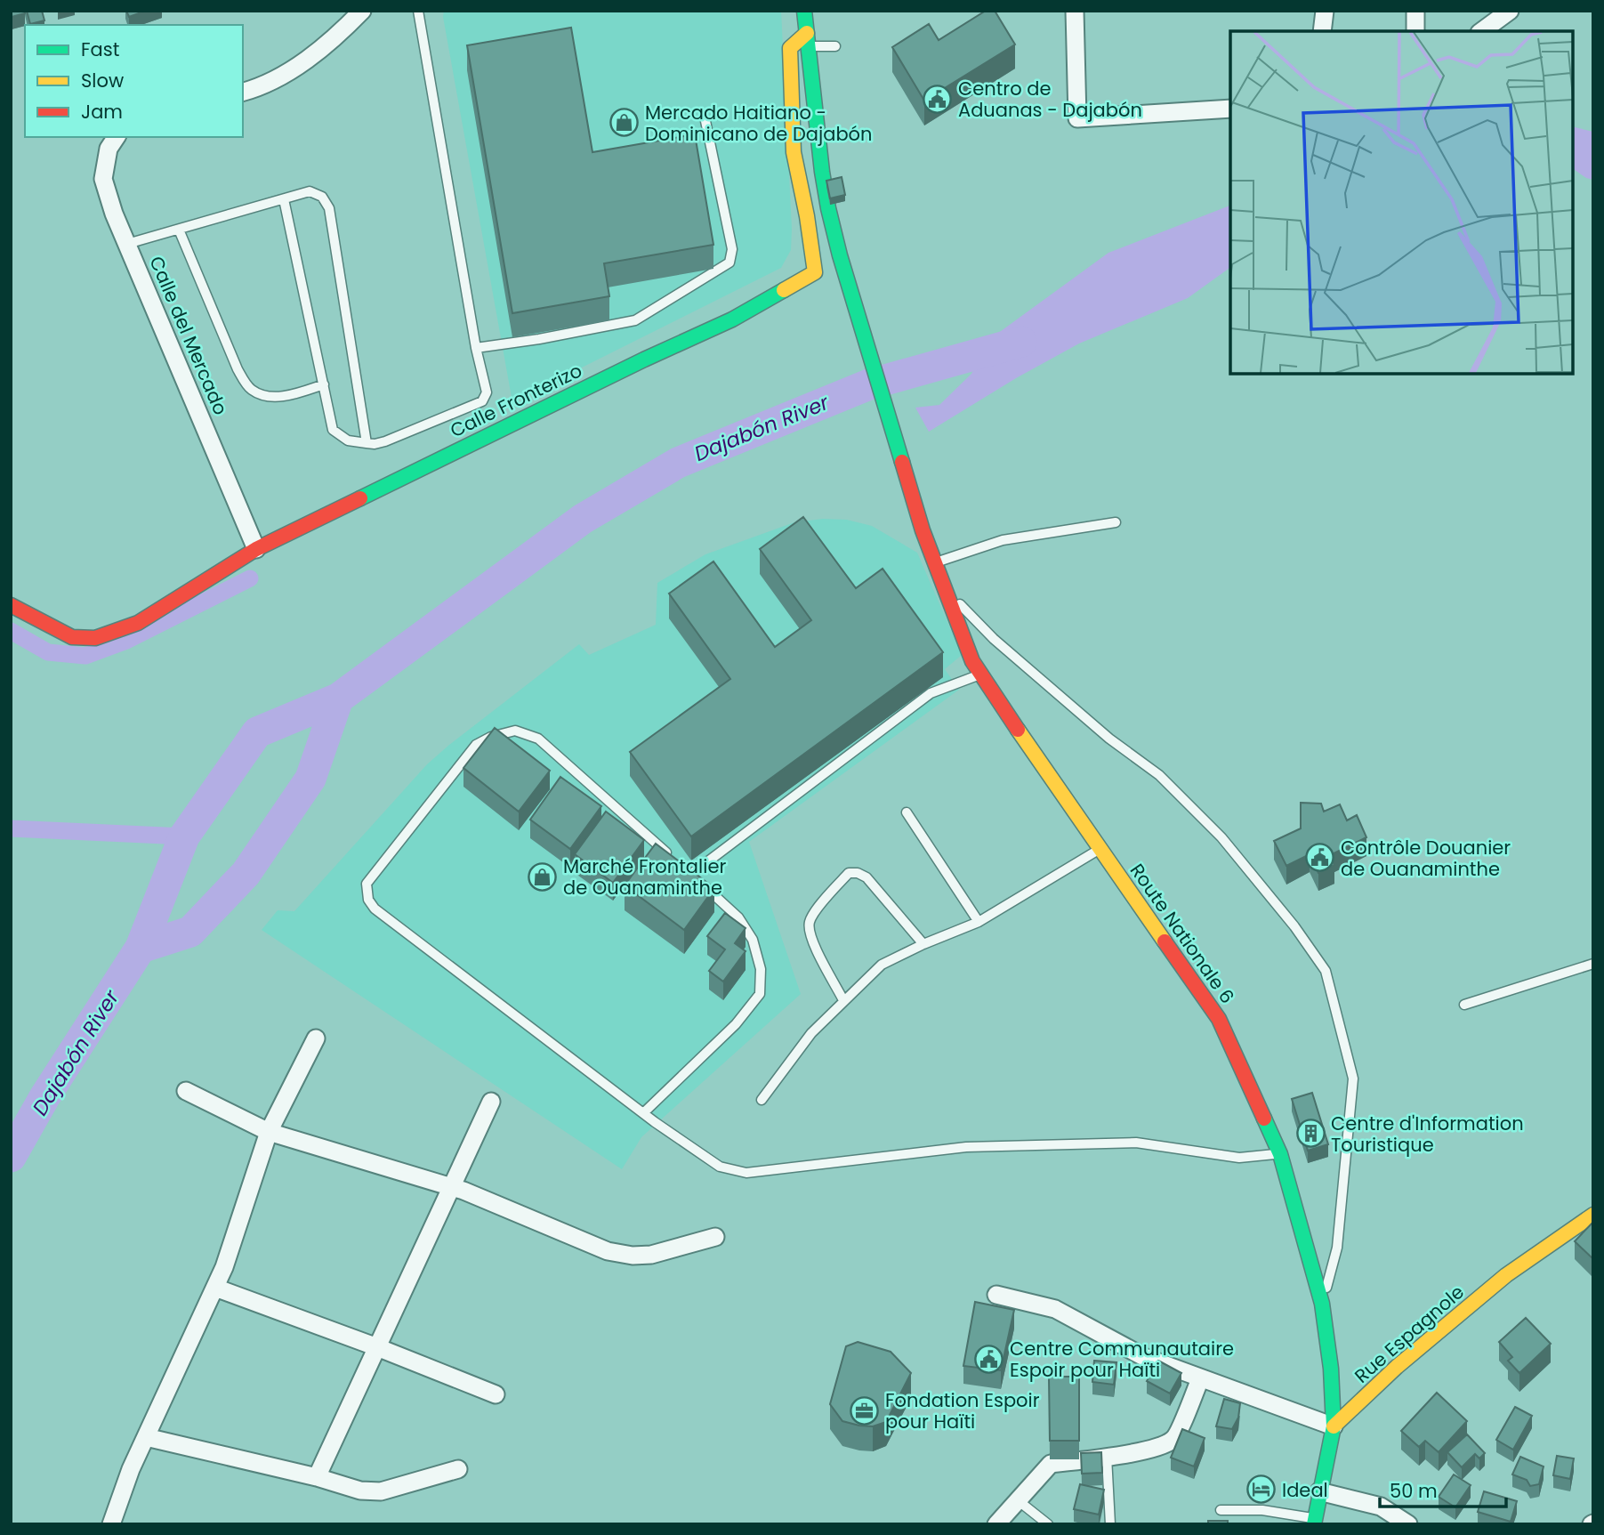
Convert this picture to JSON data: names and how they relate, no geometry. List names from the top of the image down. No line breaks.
{"streets":{"main road":["Calle Fronterizo","Route Nationale 6","Rue Espagnole"],"street":["Calle del Mercado"]},"crossings":[["Calle del Mercado","Calle Fronterizo"],["Calle Fronterizo","Route Nationale 6"],["Route Nationale 6","Rue Espagnole"]],"water":["Dajabón River"],"places":{"public building":["Centro de Aduanas - Dajabón","Contrôle Douanier de Ouanaminthe","Centre Communautaire Espoir pour Haïti"],"shop":["Mercado Haitiano - Dominicano de Dajabón","Marché Frontalier de Ouanaminthe"],"building":["Centre d'Information Touristique"],"office":["Fondation Espoir pour Haïti"],"hotel":["Ideal"]},"legend":["Fast","Slow","Jam"],"scale_bar":"50 m"}
